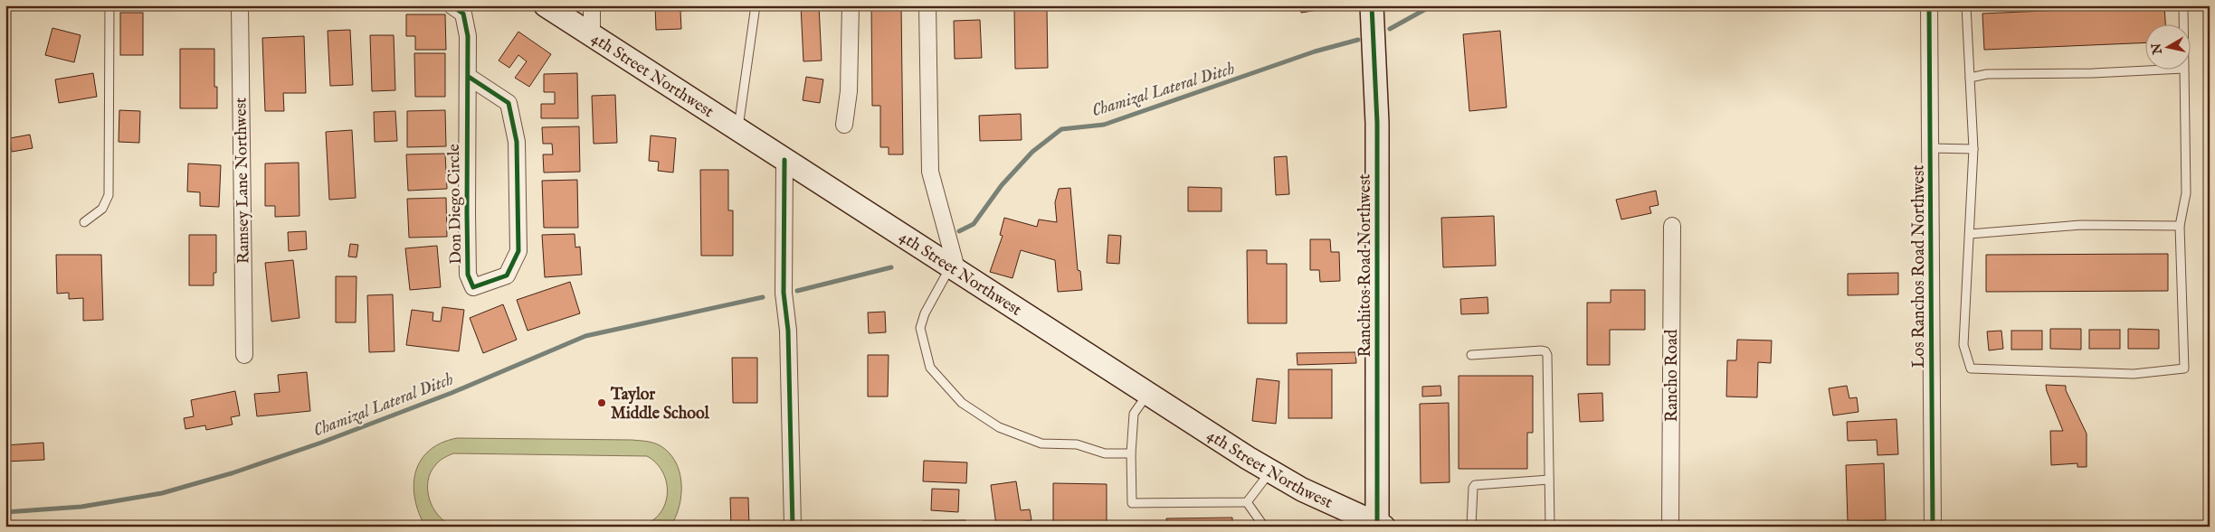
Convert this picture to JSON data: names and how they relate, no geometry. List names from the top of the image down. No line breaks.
{"streets":{"main road":["4th Street Northwest","Ranchitos Road Northwest"],"street":["Ramsey Lane Northwest","Don Diego Circle","Los Ranchos Road Northwest","Rancho Road"]},"crossings":[["4th Street Northwest","Ranchitos Road Northwest"]],"water":["Chamizal Lateral Ditch"],"places":["Taylor Middle School"],"north":"left"}
